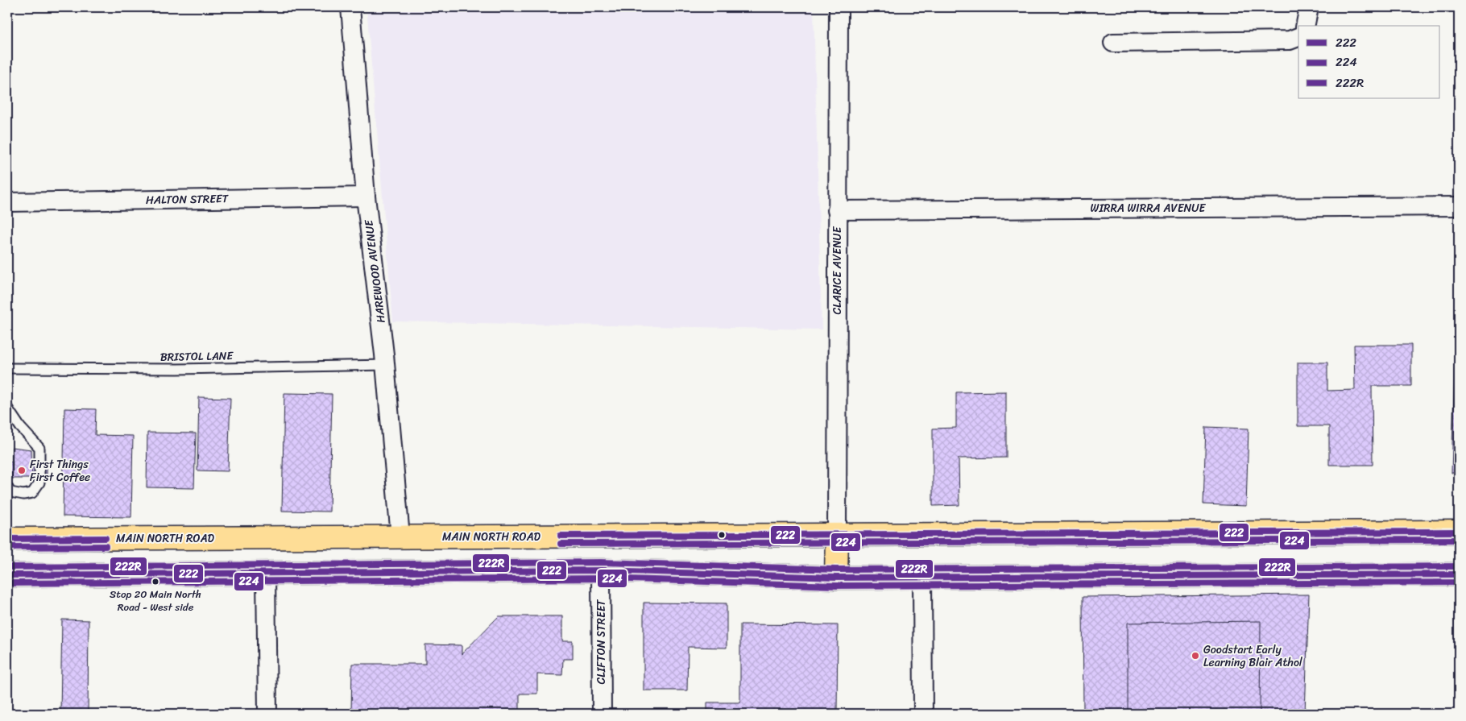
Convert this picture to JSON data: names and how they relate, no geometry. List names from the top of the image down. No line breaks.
{"streets":{"highway":["MAIN NORTH ROAD"],"street":["HALTON STREET","WIRRA WIRRA AVENUE","CLARICE AVENUE","HAREWOOD AVENUE","CLIFTON STREET"],"lane":["BRISTOL LANE"]},"crossings":[["HALTON STREET","HAREWOOD AVENUE"],["WIRRA WIRRA AVENUE","CLARICE AVENUE"],["CLARICE AVENUE","MAIN NORTH ROAD"],["HAREWOOD AVENUE","BRISTOL LANE"],["HAREWOOD AVENUE","MAIN NORTH ROAD"]],"places":["First Things First Coffee","Stop 20 Main North Road - West side","Goodstart Early Learning Blair Athol"],"lines":["transit line 222","transit line 224","transit line 222R"],"legend":["222","224","222R"]}
